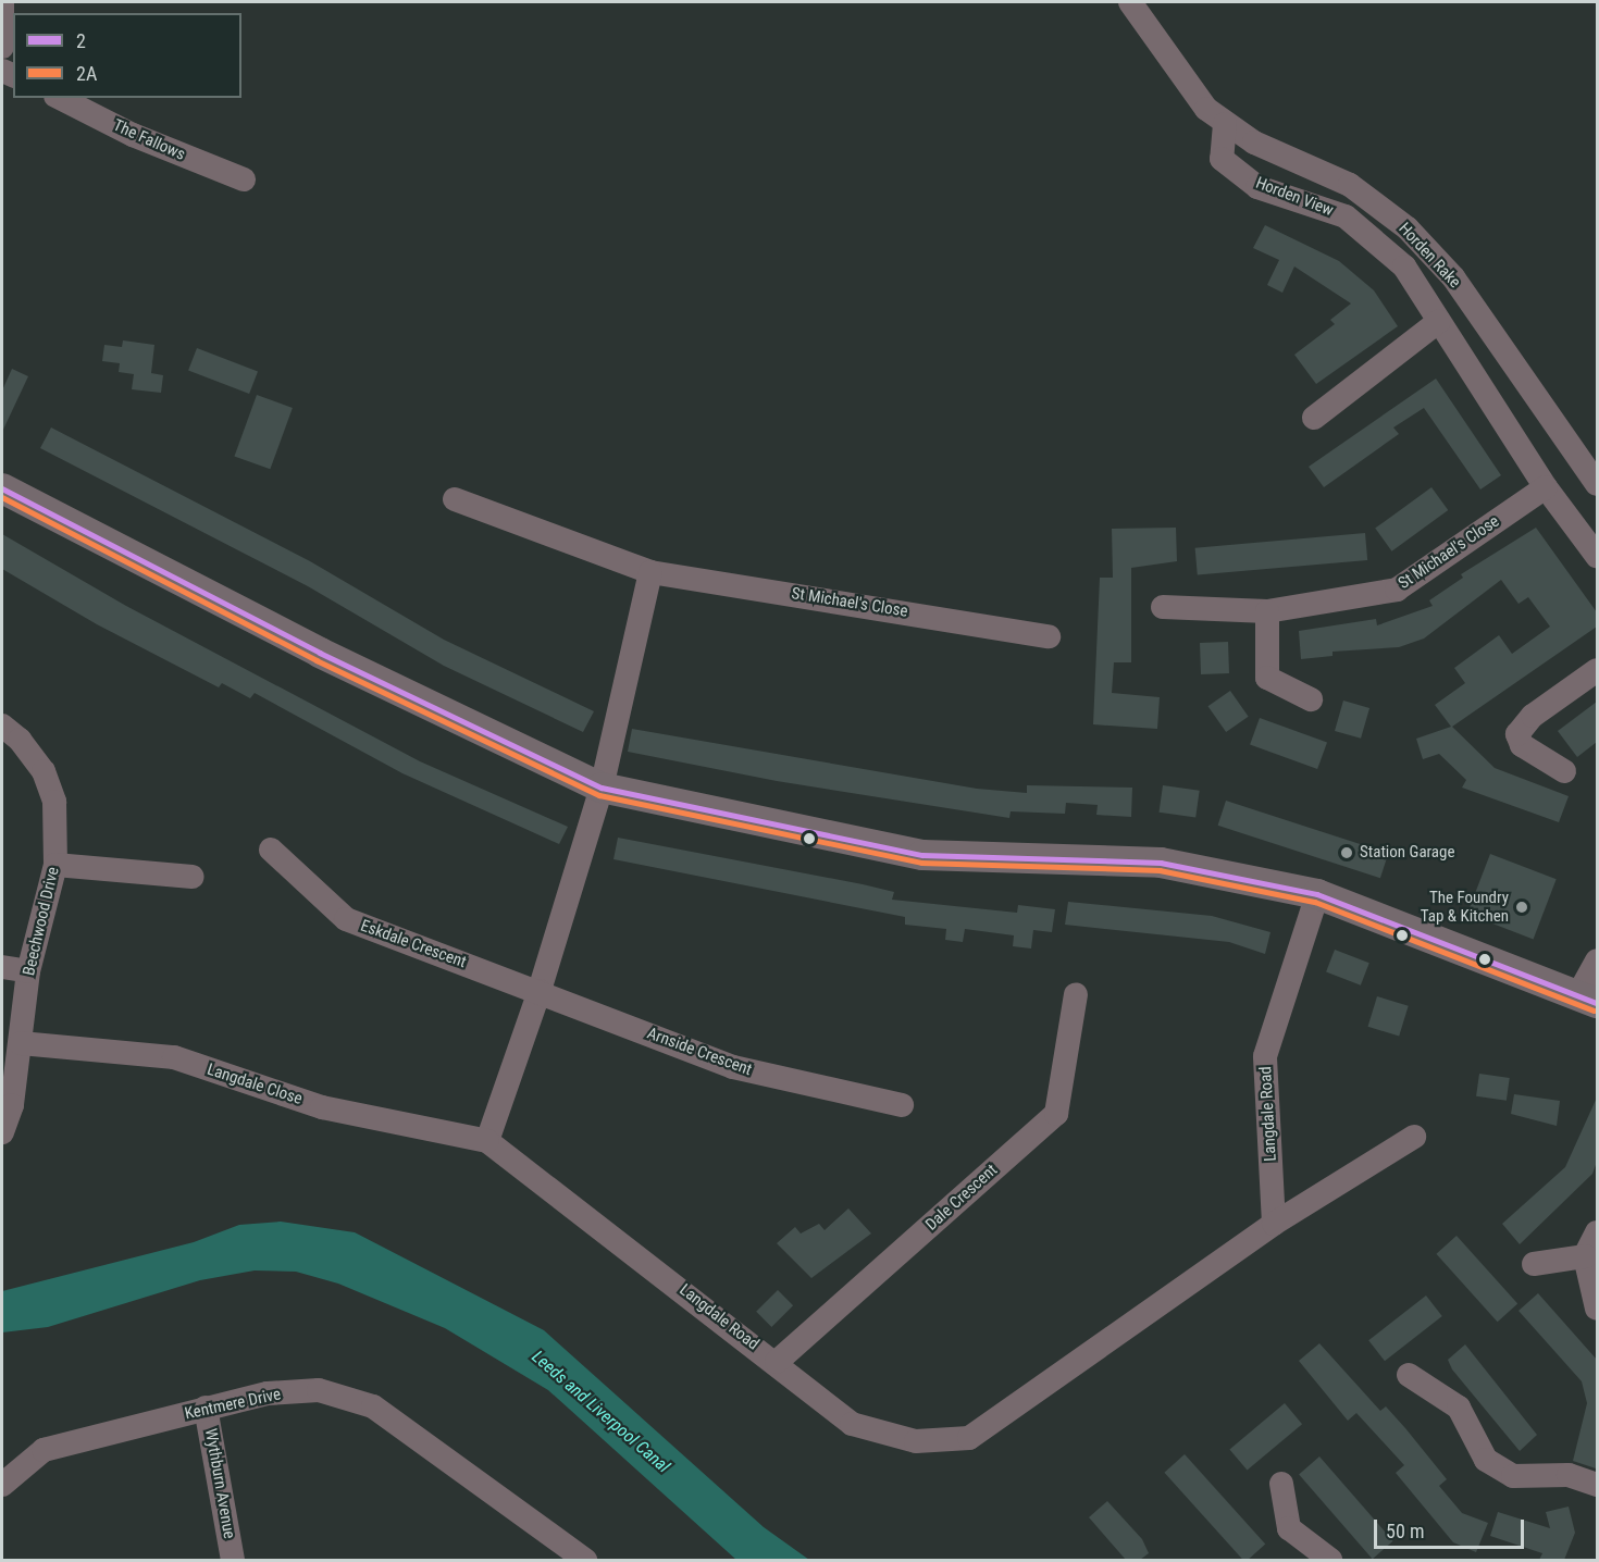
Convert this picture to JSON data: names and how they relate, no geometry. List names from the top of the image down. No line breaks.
{"streets":{"street":["The Fallows","Horden View","Horden Rake","St Michael's Close","Beechwood Drive","Eskdale Crescent","Arnside Crescent","Langdale Close","Langdale Road","Dale Crescent","Kentmere Drive","Wythburn Avenue"]},"crossings":[["Horden View","Horden Rake"],["Horden View","St Michael's Close"],["Beechwood Drive","Langdale Close"],["Eskdale Crescent","Arnside Crescent"],["Langdale Close","Langdale Road"],["Langdale Road","Dale Crescent"],["Kentmere Drive","Wythburn Avenue"]],"water":["Leeds and Liverpool Canal"],"places":["Station Garage","The Foundry Tap & Kitchen"],"lines":["transit line 2","transit line 2A"],"legend":["2","2A"],"scale_bar":"50 m"}
